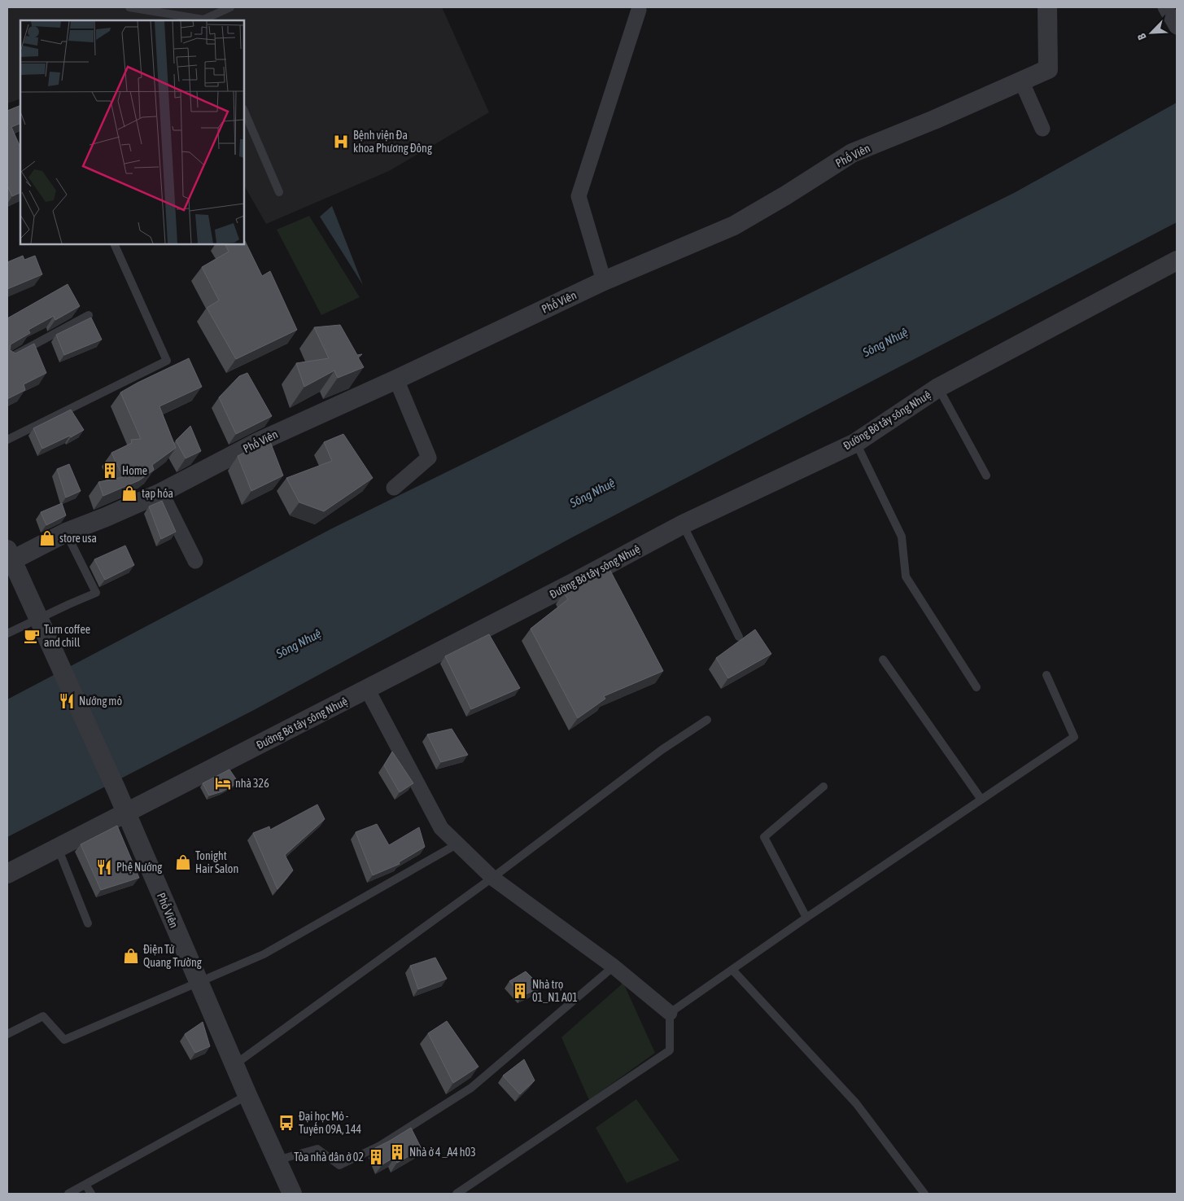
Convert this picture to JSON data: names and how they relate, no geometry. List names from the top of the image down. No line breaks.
{"streets":{"street":["Phố Viên","Đường Bờ tây sông Nhuệ"]},"crossings":[["Phố Viên","Đường Bờ tây sông Nhuệ"]],"water":["Sông Nhuệ"],"places":{"hospital":["Bệnh viện Đa khoa Phương Đông"],"building":["Home","Nhà trọ 01_N1 A01","Nhà ở 4 _A4 h03","Tòa nhà dân ở 02"],"shop":["tạp hóa","store usa","Tonight Hair Salon","Điện Tử Quang Trường"],"cafe":["Turn coffee and chill"],"restaurant":["Nướng mỏ","Phệ Nướng"],"hotel":["nhà 326"],"bus stop":["Đại học Mỏ - Tuyến 09A, 144"]},"north":"bottom left"}
